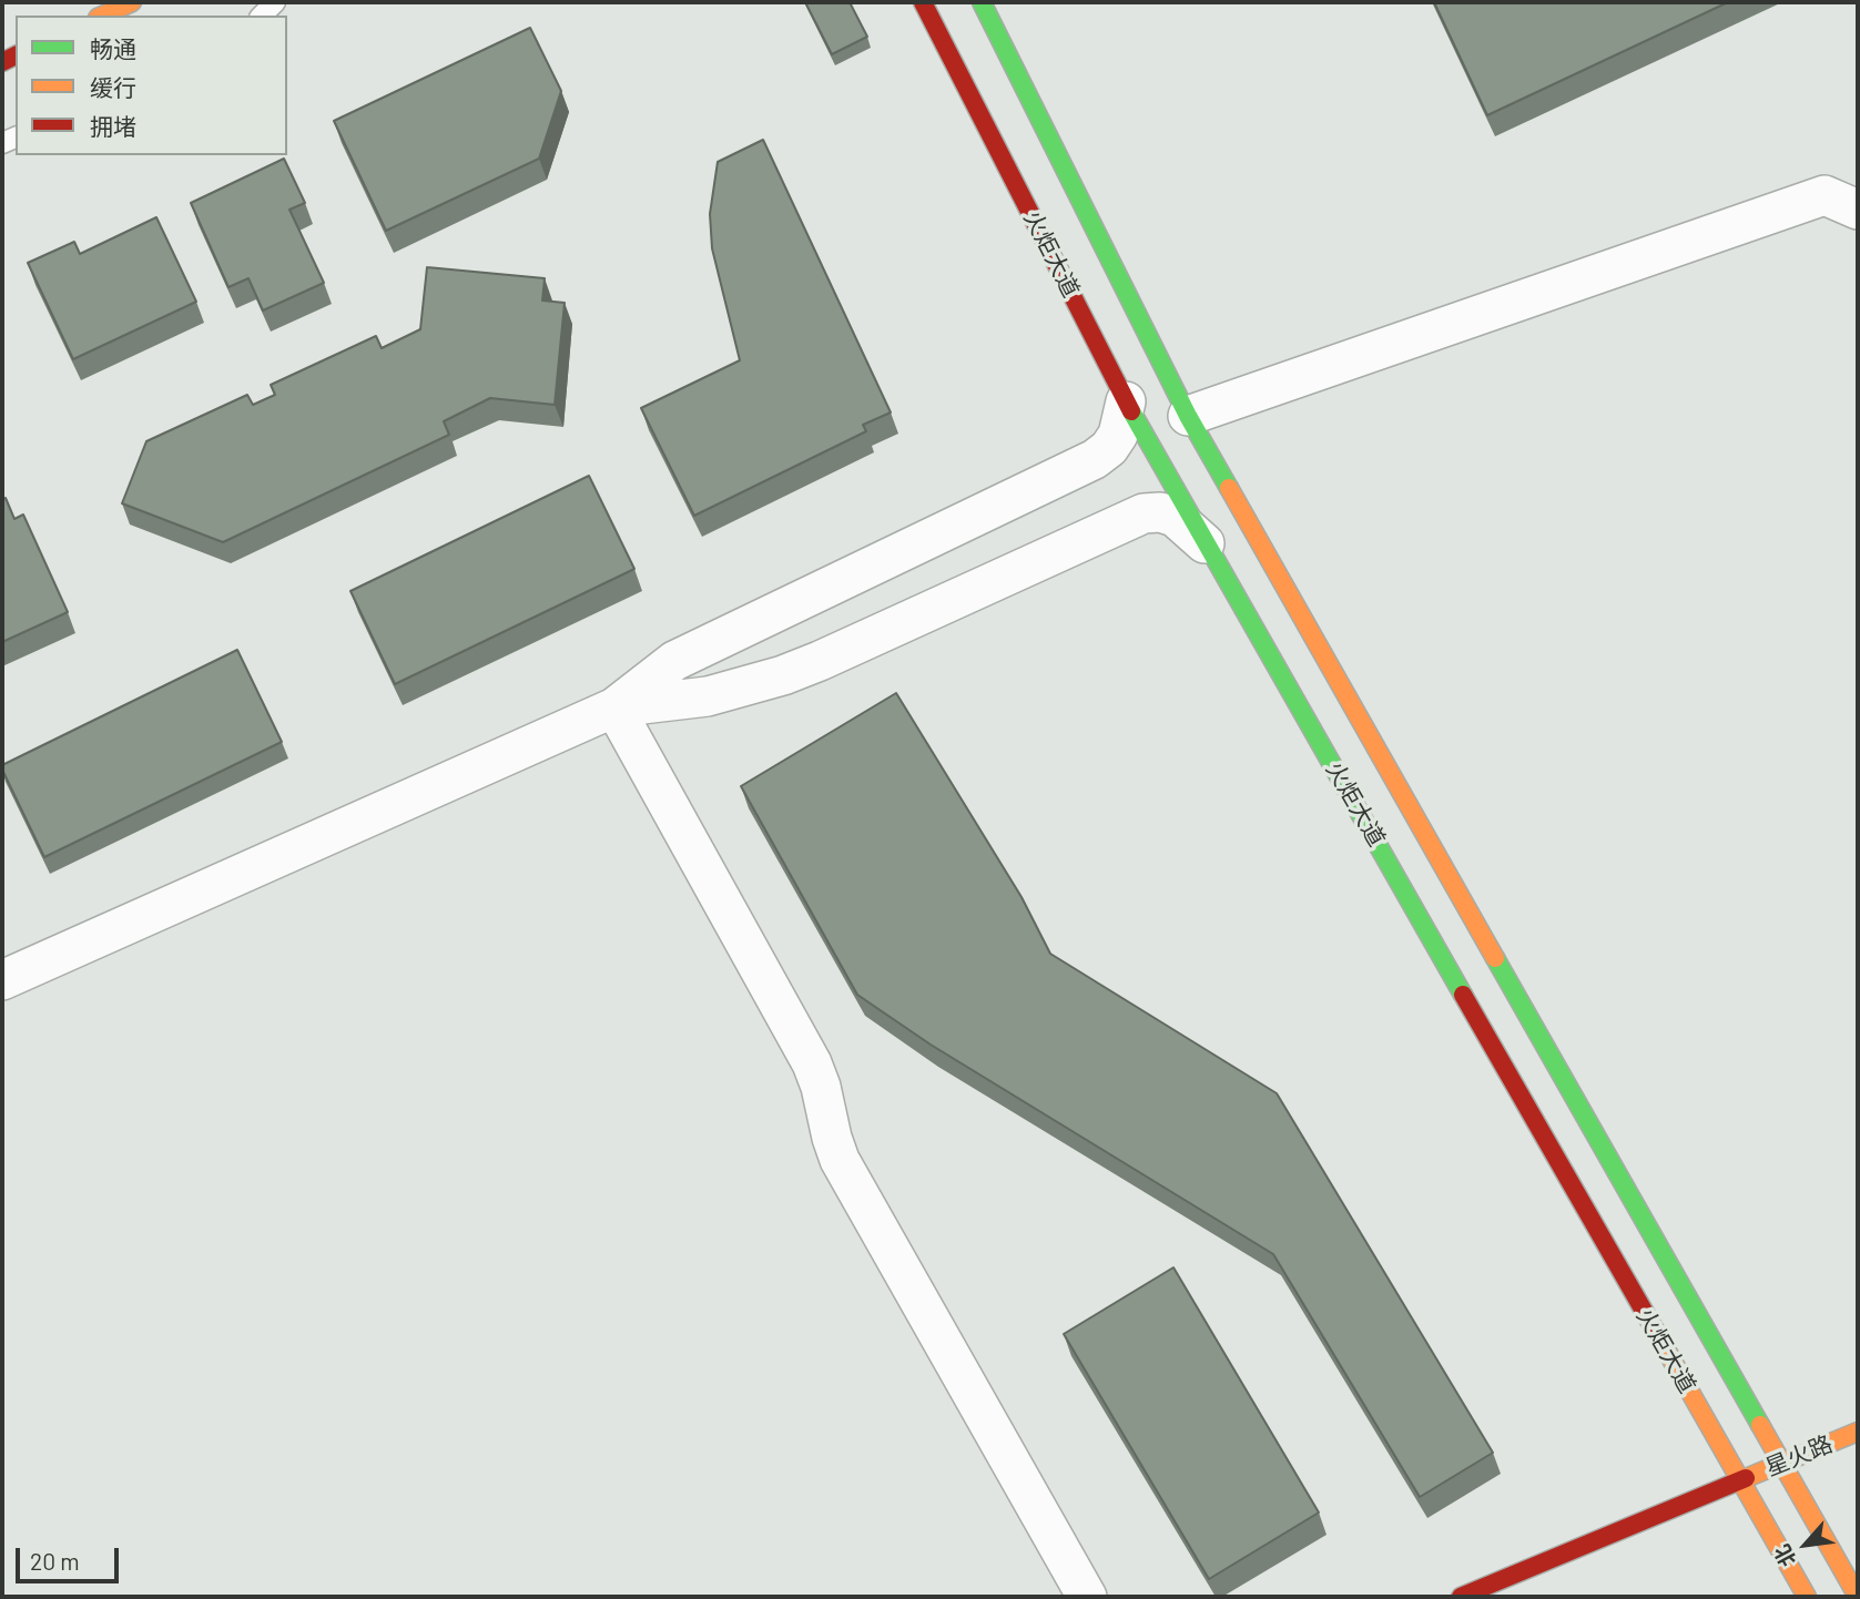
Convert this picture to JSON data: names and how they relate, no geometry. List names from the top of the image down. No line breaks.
{"streets":{"main road":["火炬大道","星火路"]},"crossings":[["火炬大道","星火路"]],"legend":["畅通","缓行","拥堵"],"scale_bar":"20 m","north":"bottom left"}
